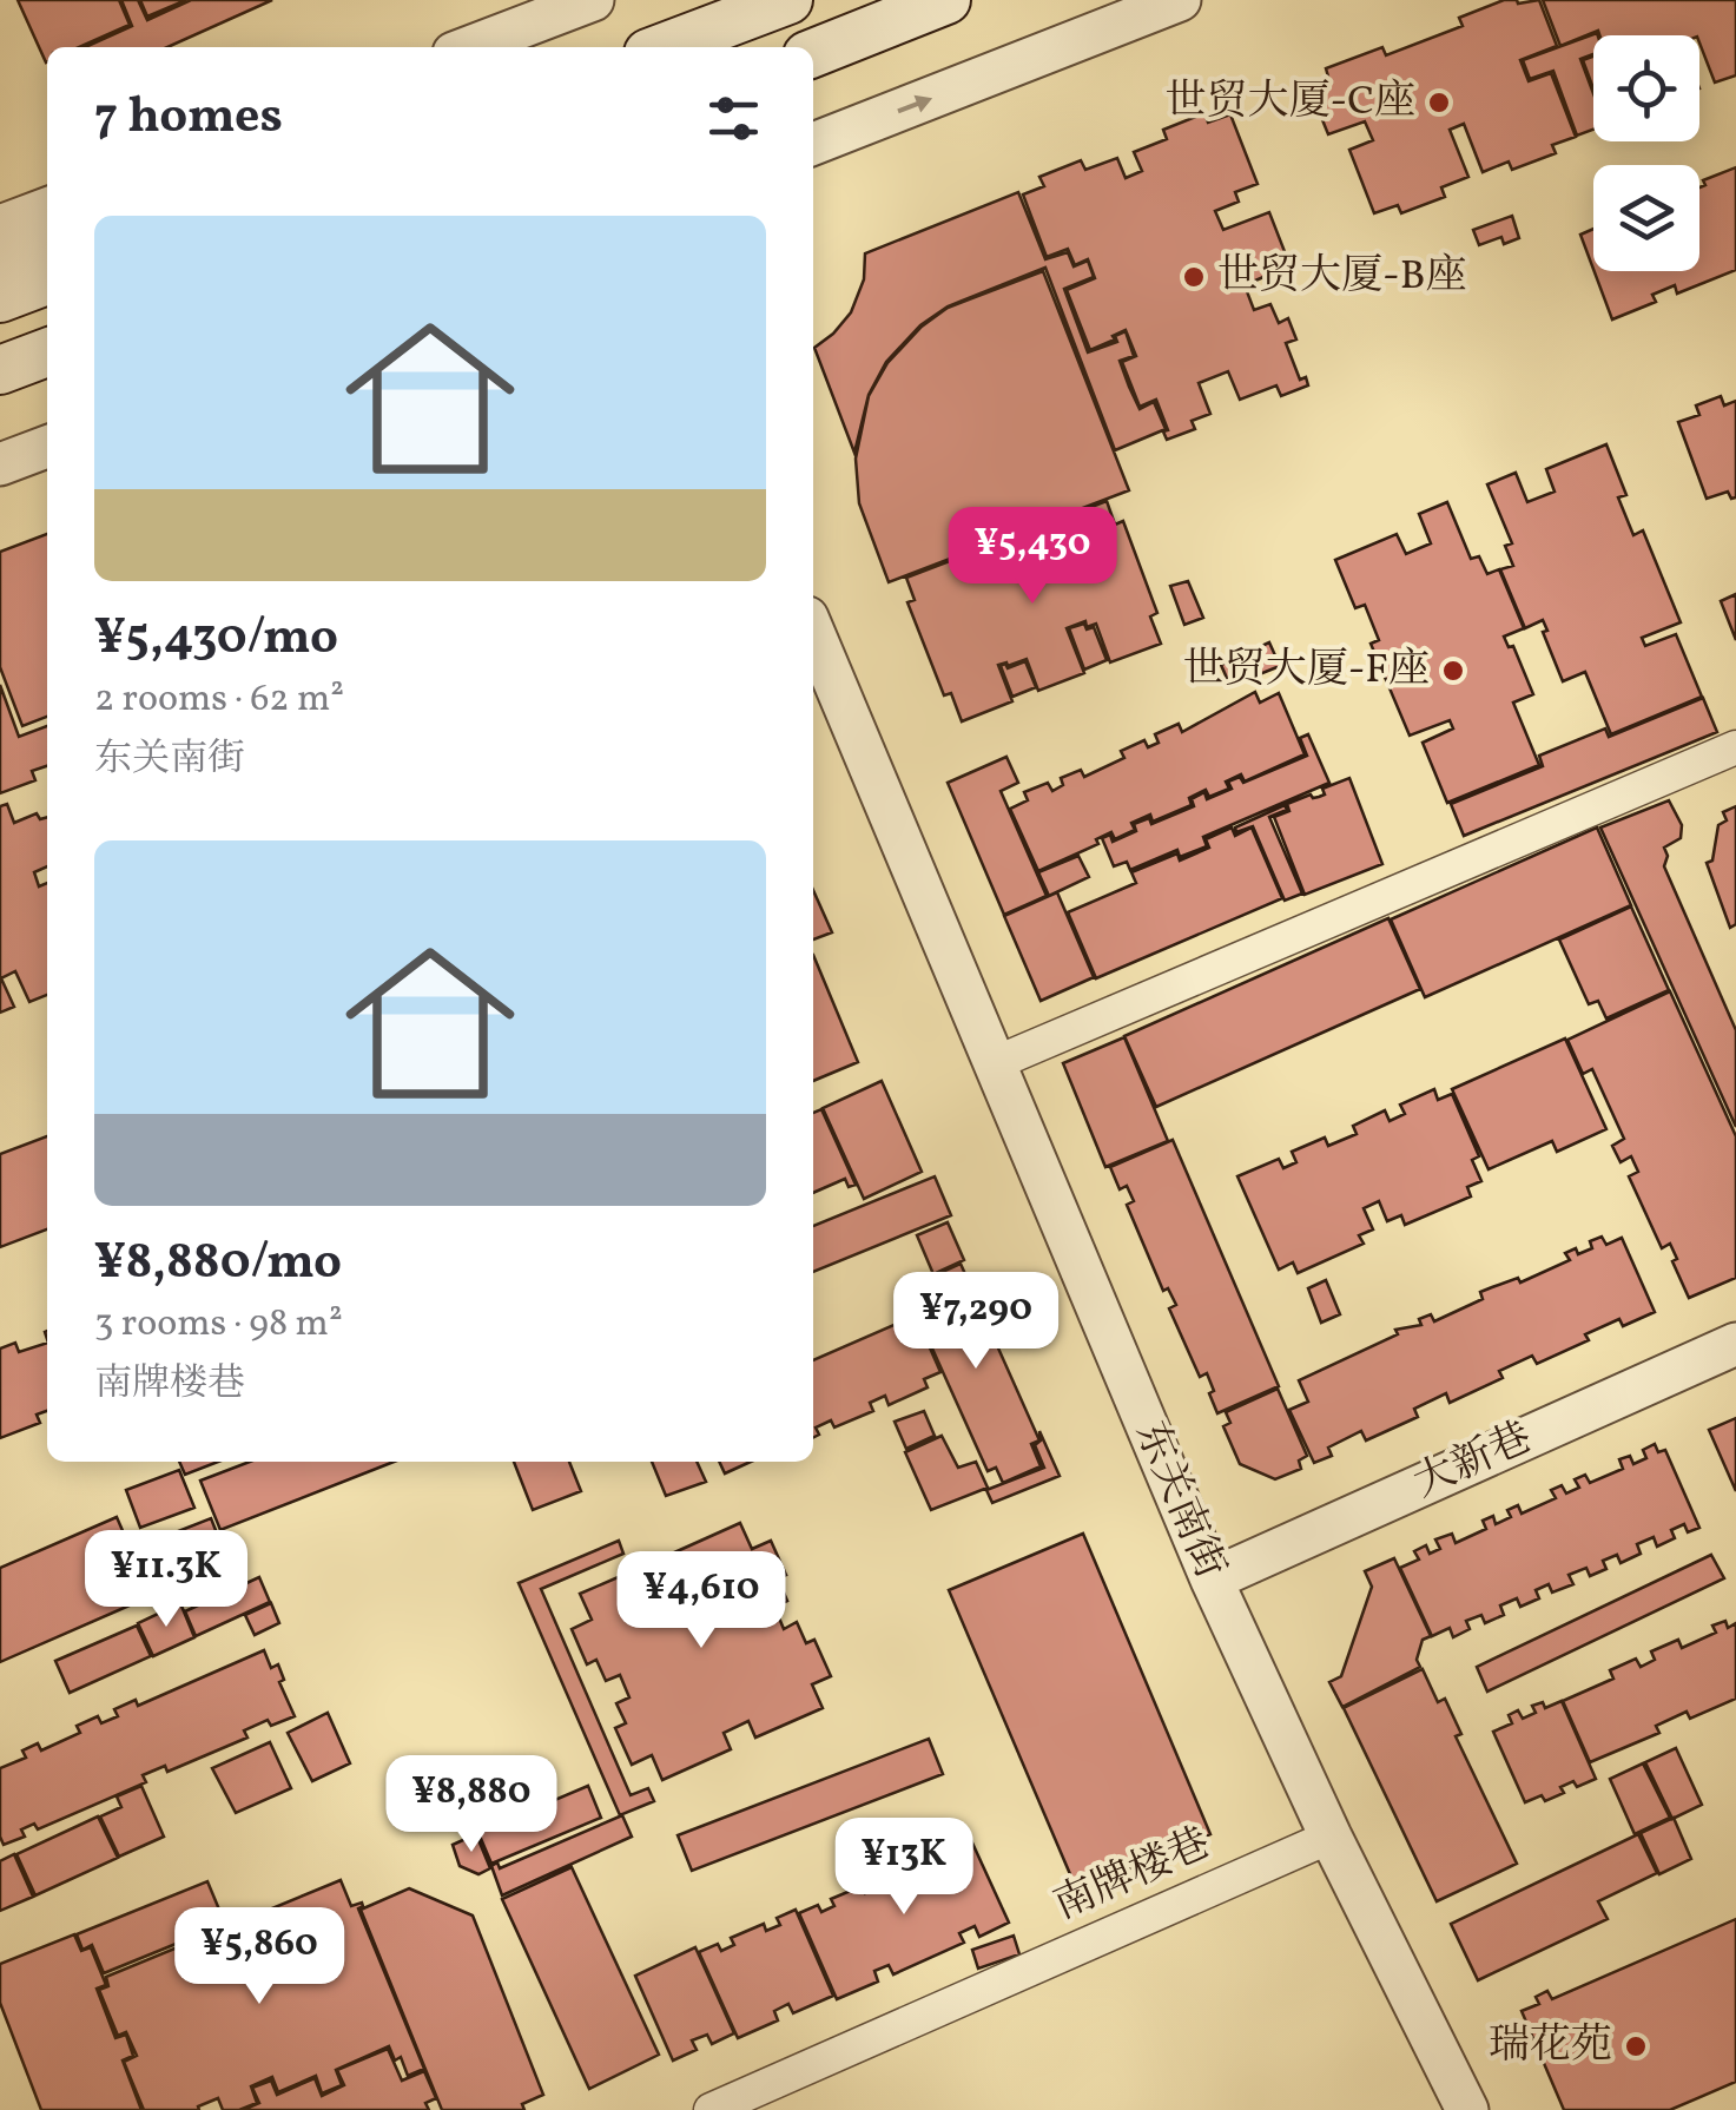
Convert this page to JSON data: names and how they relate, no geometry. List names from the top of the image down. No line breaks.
{"streets":{"street":["大新巷","东关南街","南牌楼巷"]},"crossings":[["大新巷","东关南街"],["东关南街","南牌楼巷"]],"places":["世贸大厦-C座","世贸大厦-B座","世贸大厦-F座","瑞花苑"],"page":{"heading":"7 homes","list":[{"name":"¥5,430/mo","note":"2 rooms · 62 m² · 东关南街"},{"name":"¥8,880/mo","note":"3 rooms · 98 m² · 南牌楼巷"}],"price":["¥5,430","¥7,290","¥11.3K","¥4,610","¥8,880","¥13K","¥5,860"]}}
